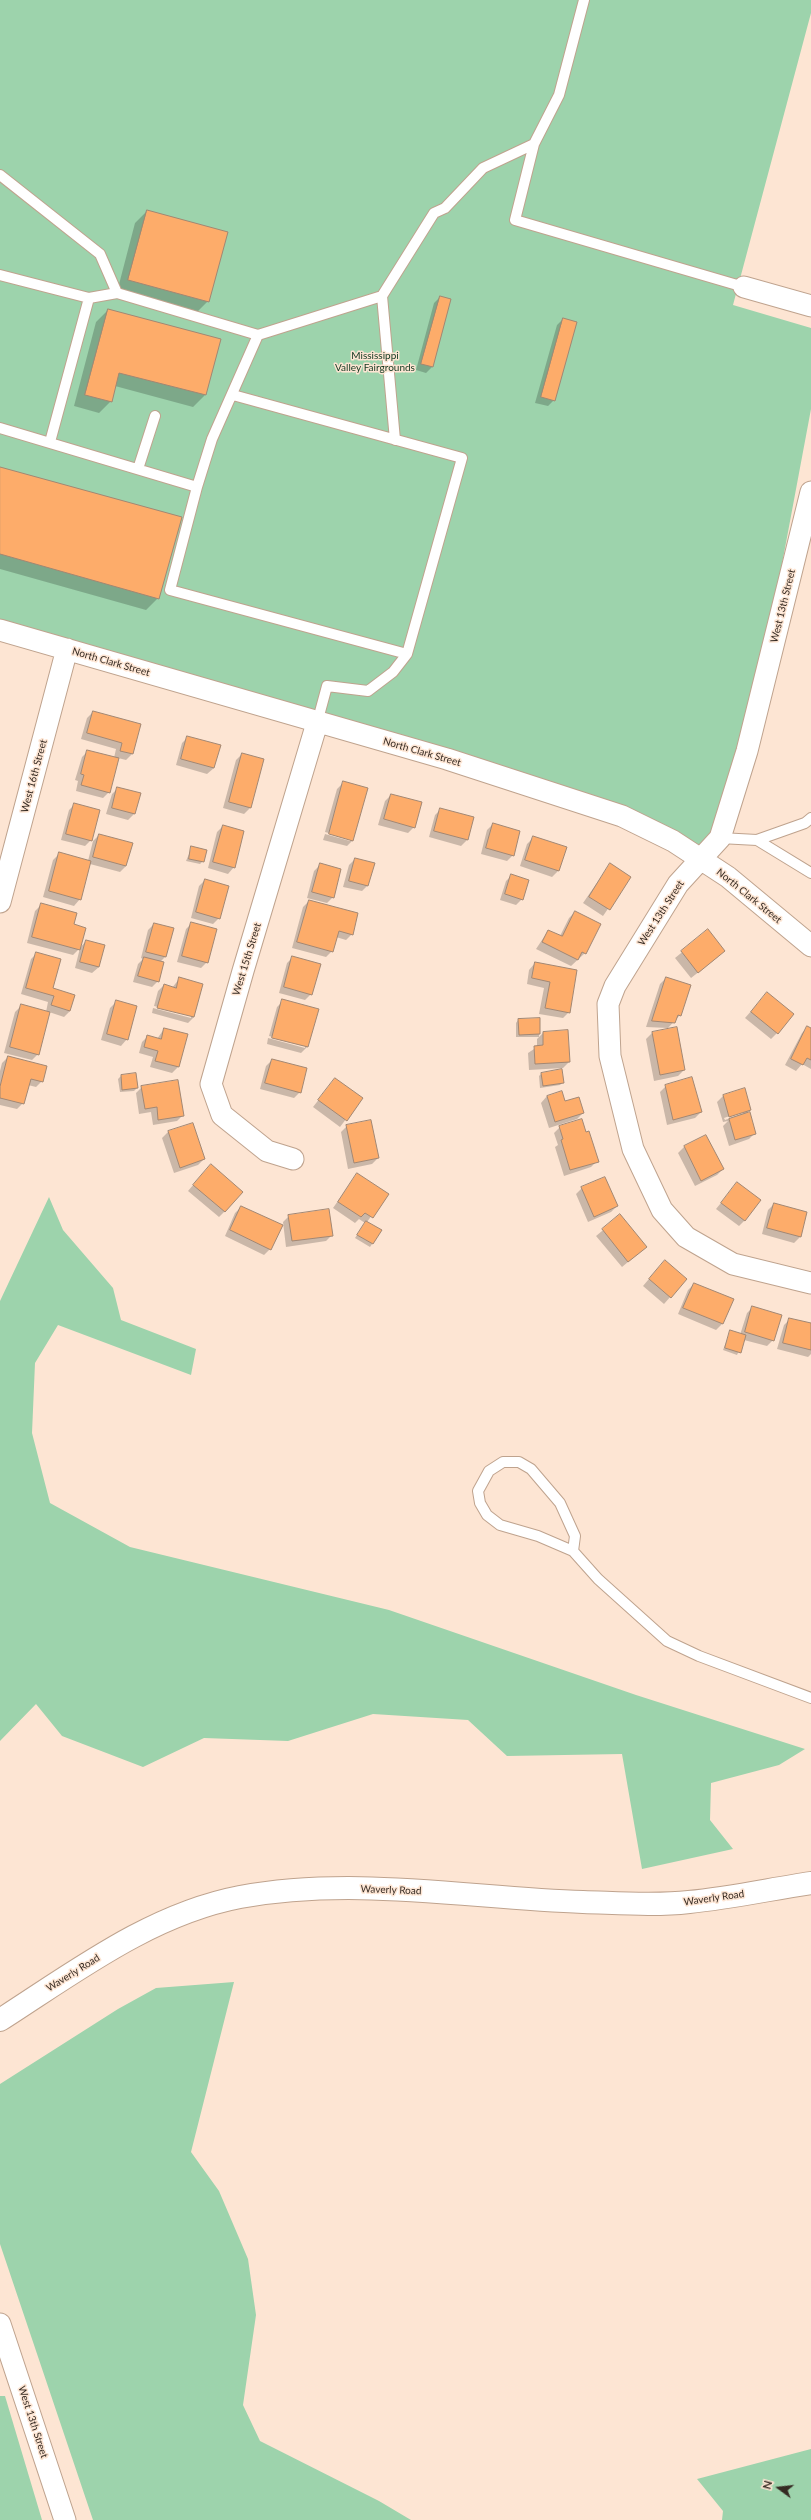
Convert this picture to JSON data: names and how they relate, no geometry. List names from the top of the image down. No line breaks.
{"streets":{"street":["West 13th Street","North Clark Street","West 16th Street","West 15th Street","Waverly Road"]},"crossings":[["West 13th Street","North Clark Street"],["North Clark Street","West 16th Street"],["North Clark Street","West 15th Street"]],"parks":["Mississippi Valley Fairgrounds"],"north":"left"}
